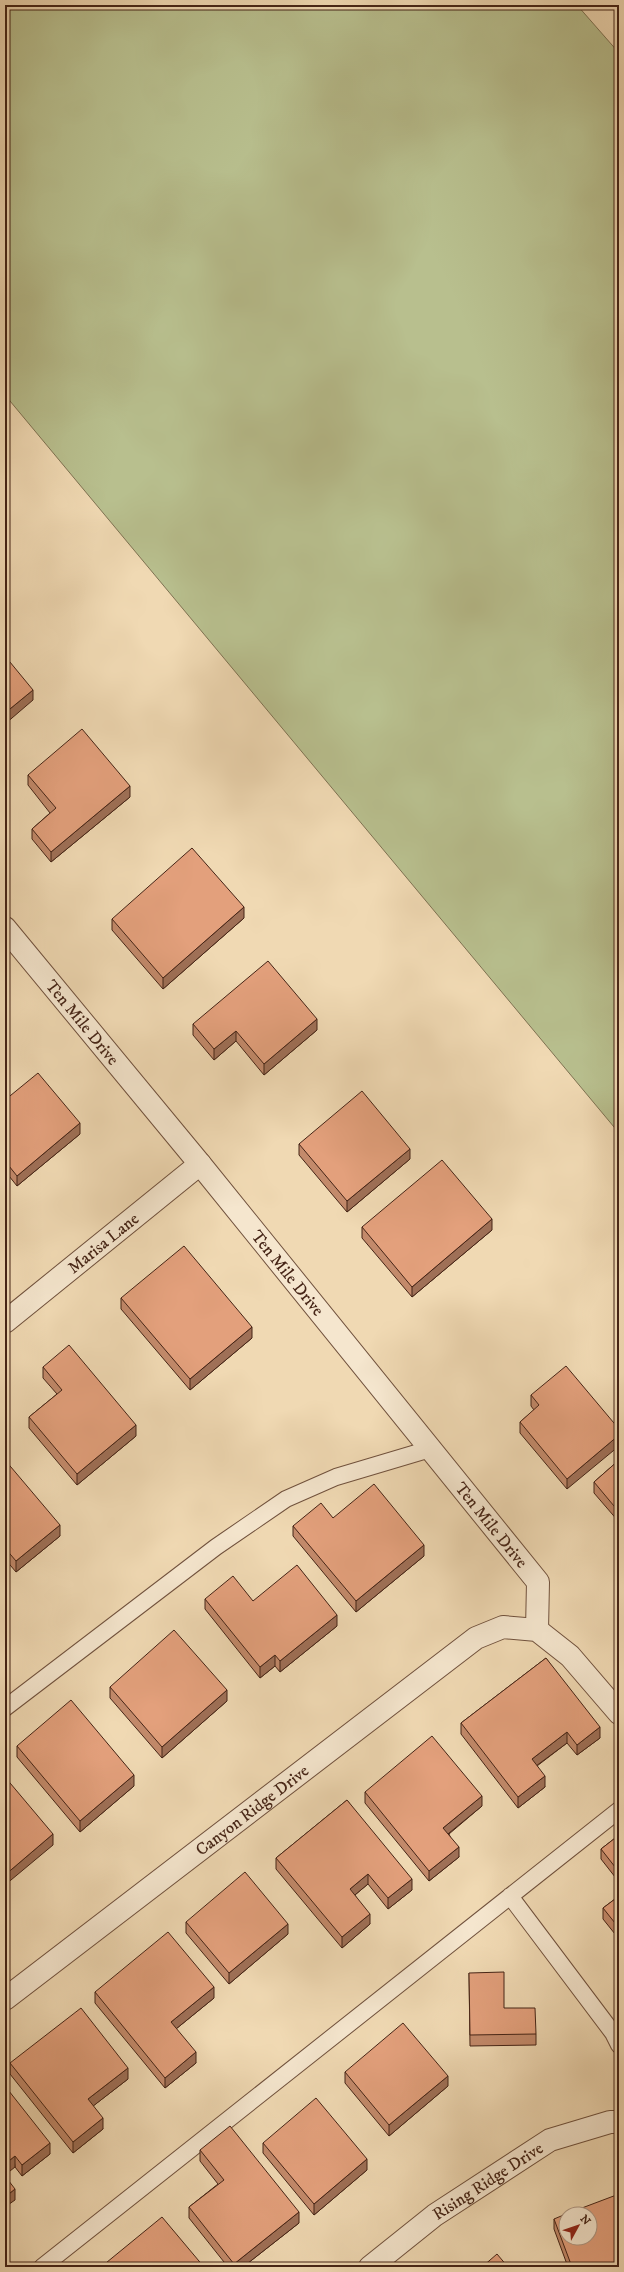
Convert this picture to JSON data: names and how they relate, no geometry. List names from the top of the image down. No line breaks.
{"streets":{"street":["Ten Mile Drive","Marisa Lane","Canyon Ridge Drive","Rising Ridge Drive"]},"crossings":[["Ten Mile Drive","Marisa Lane"],["Ten Mile Drive","Canyon Ridge Drive"]],"north":"top right"}
